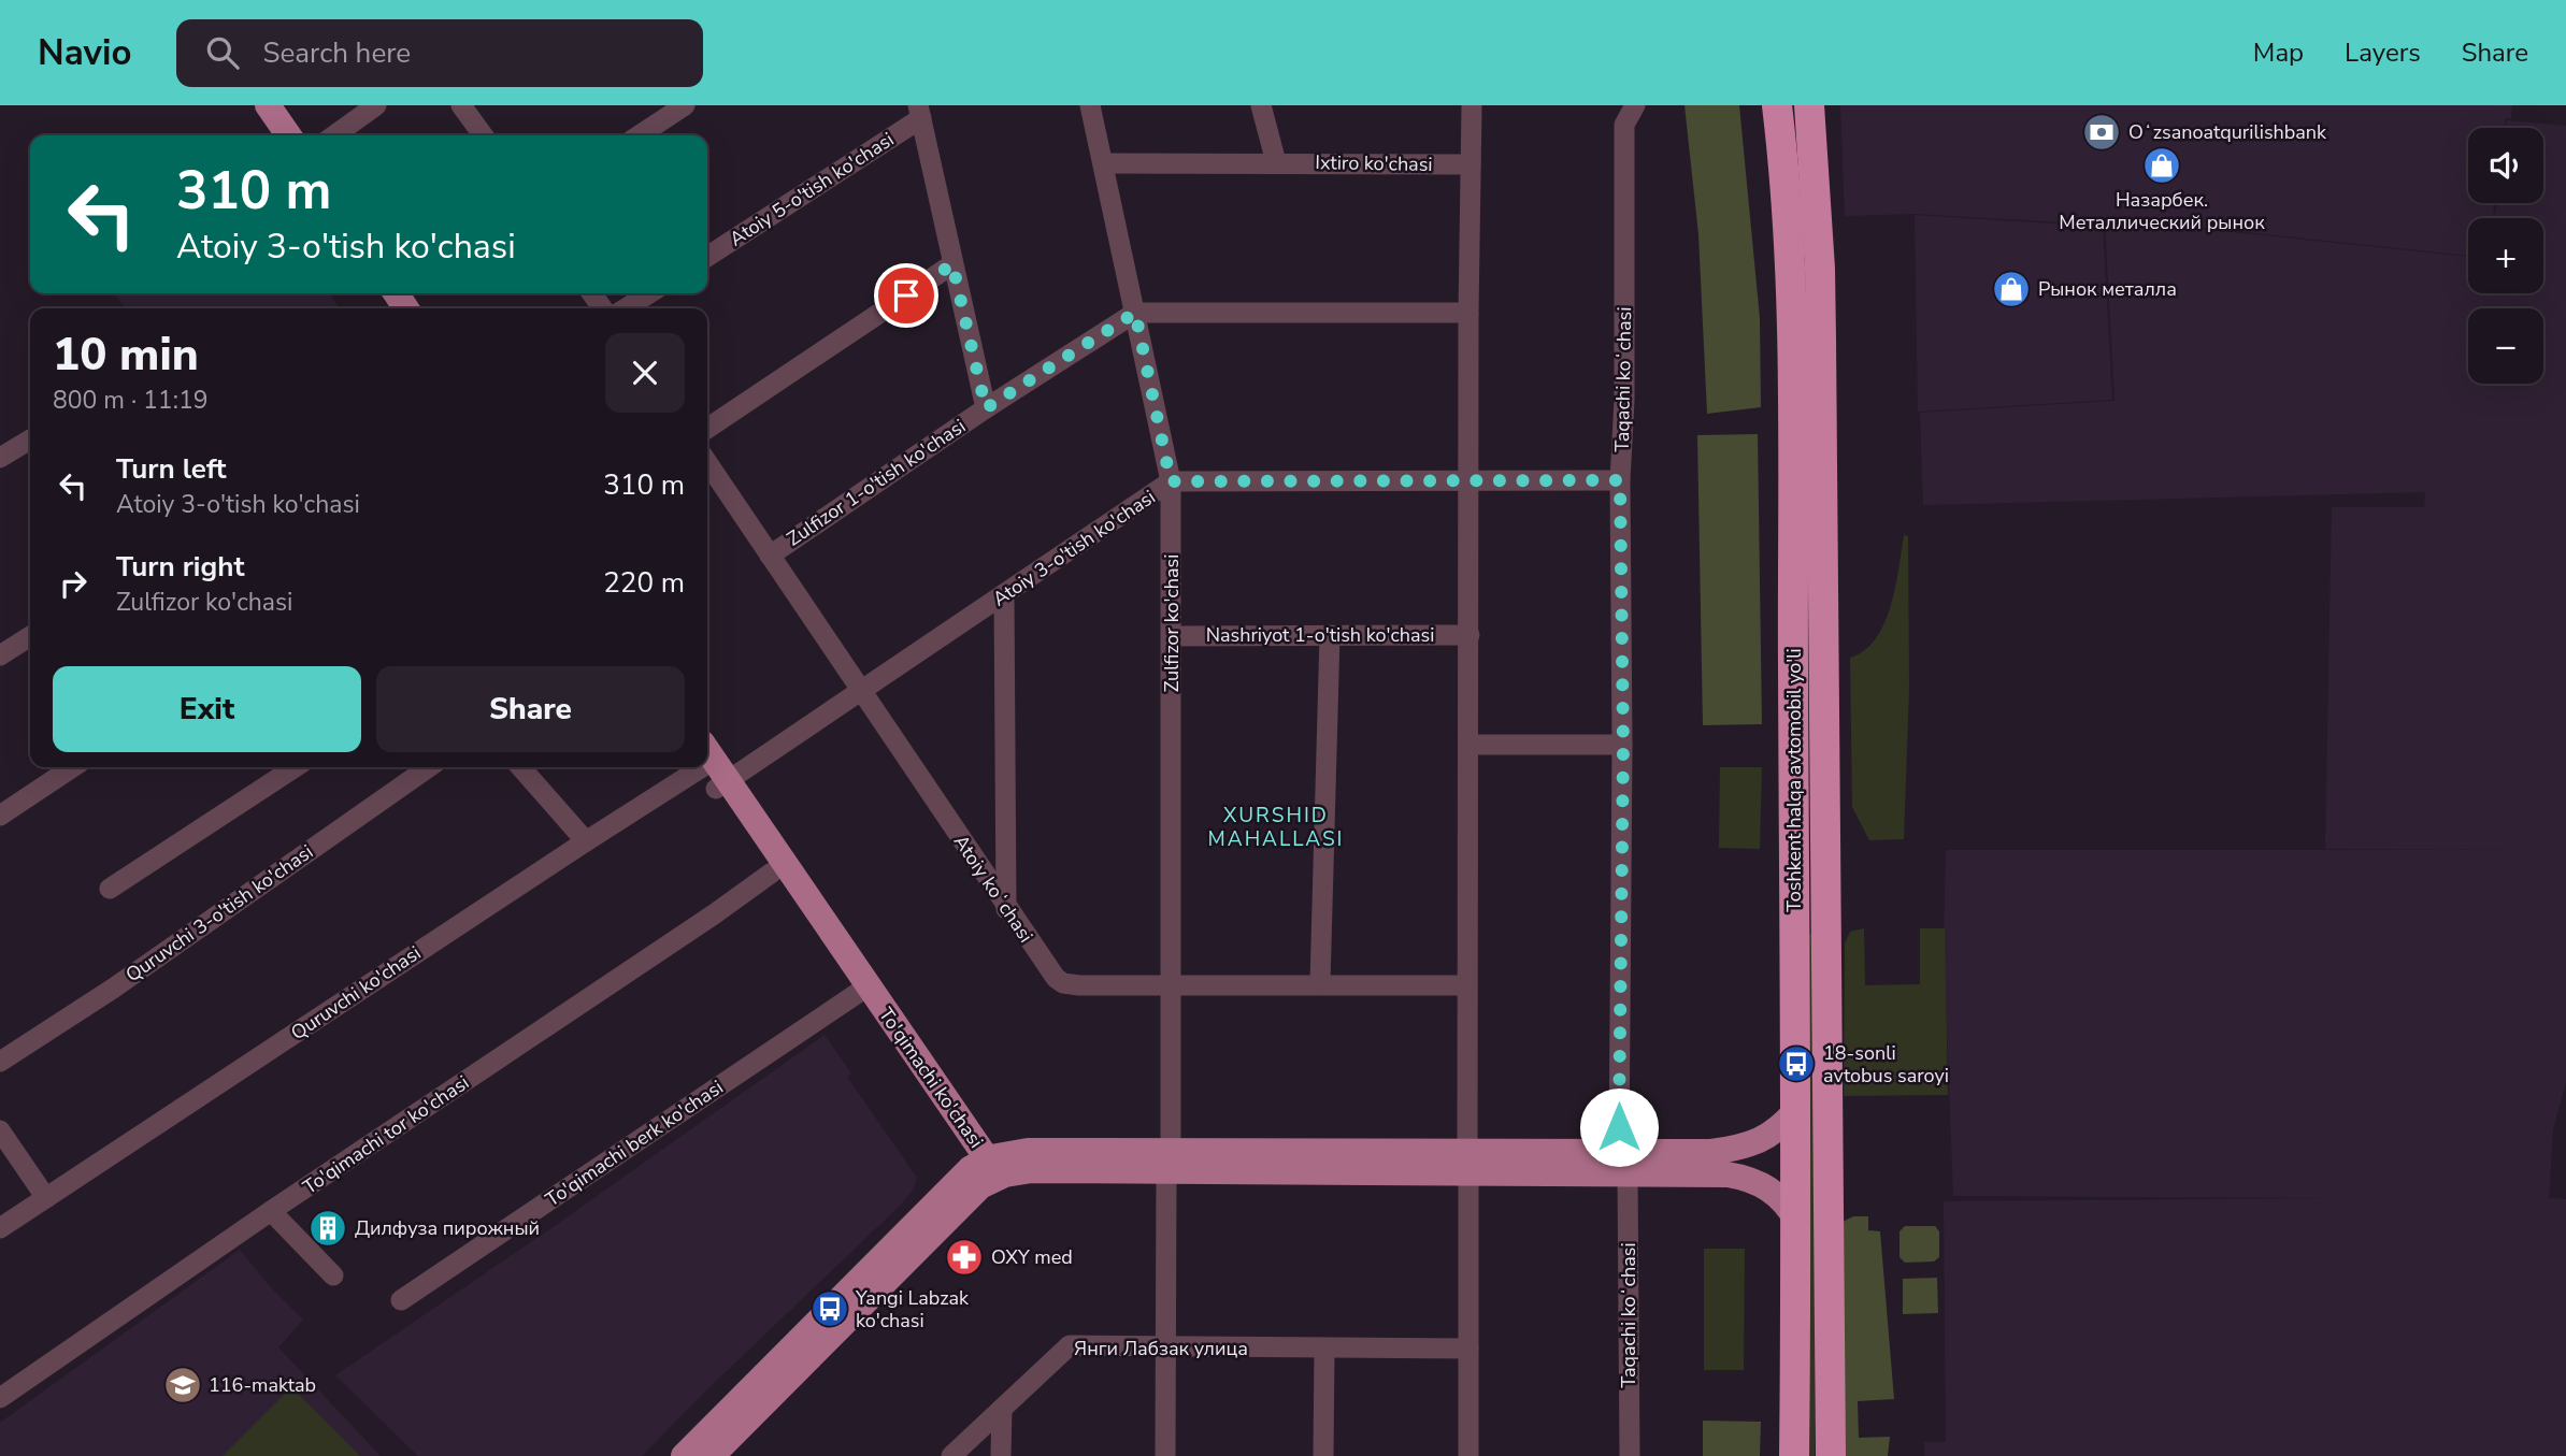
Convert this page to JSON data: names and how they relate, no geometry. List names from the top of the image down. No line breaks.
{"streets":{"highway":["Toshkent halqa avtomobil yo'li"],"main road":["To'qimachi ko'chasi"],"street":["Ixtiro ko'chasi","Atoiy 5-o'tish ko'chasi","Taqachi koʻchasi","Zulfizor 1-o'tish ko'chasi","Atoiy 3-o'tish ko'chasi","Zulfizor ko'chasi","Nashriyot 1-o'tish ko'chasi","Atoiy koʻchasi","Quruvchi 3-o'tish ko'chasi","Quruvchi ko'chasi","To'qimachi tor ko'chasi","To'qimachi berk ko'chasi","Янги Лабзак улица"]},"crossings":[["Ixtiro ko'chasi","Zulfizor ko'chasi"],["Taqachi koʻchasi","Atoiy 3-o'tish ko'chasi"],["Zulfizor 1-o'tish ko'chasi","Zulfizor ko'chasi"],["Zulfizor 1-o'tish ko'chasi","Atoiy koʻchasi"],["Atoiy 3-o'tish ko'chasi","Zulfizor ko'chasi"],["Atoiy 3-o'tish ko'chasi","Atoiy koʻchasi"],["Atoiy 3-o'tish ko'chasi","Quruvchi ko'chasi"],["Atoiy 3-o'tish ko'chasi","To'qimachi ko'chasi"],["Zulfizor ko'chasi","Nashriyot 1-o'tish ko'chasi"],["Zulfizor ko'chasi","Atoiy koʻchasi"],["Zulfizor ko'chasi","Янги Лабзак улица"],["Quruvchi ko'chasi","To'qimachi ko'chasi"],["To'qimachi ko'chasi","To'qimachi tor ko'chasi"],["To'qimachi ko'chasi","To'qimachi berk ko'chasi"]],"districts":["XURSHID MAHALLASI"],"places":{"bank":["Oʻzsanoatqurilishbank"],"shop":["Назарбек. Металлический рынок","Рынок металла"],"bus stop":["18-sonli avtobus saroyi","Yangi Labzak ko'chasi"],"building":["Дилфуза пирожный"],"pharmacy":["OXY med"],"school or university":["116-maktab"]},"page":{"header":"Navio","search":"Search here","nav":["Map","Layers","Share"],"map_buttons":["+","−"],"turn":["310 m","Atoiy 3-o'tish ko'chasi"],"heading":["10 min","800 m · 11:19"],"list":[{"name":"Turn left","note":"Atoiy 3-o'tish ko'chasi","value":"310 m"},{"name":"Turn right","note":"Zulfizor ko'chasi","value":"220 m"}],"buttons":["Exit","Share"]}}
